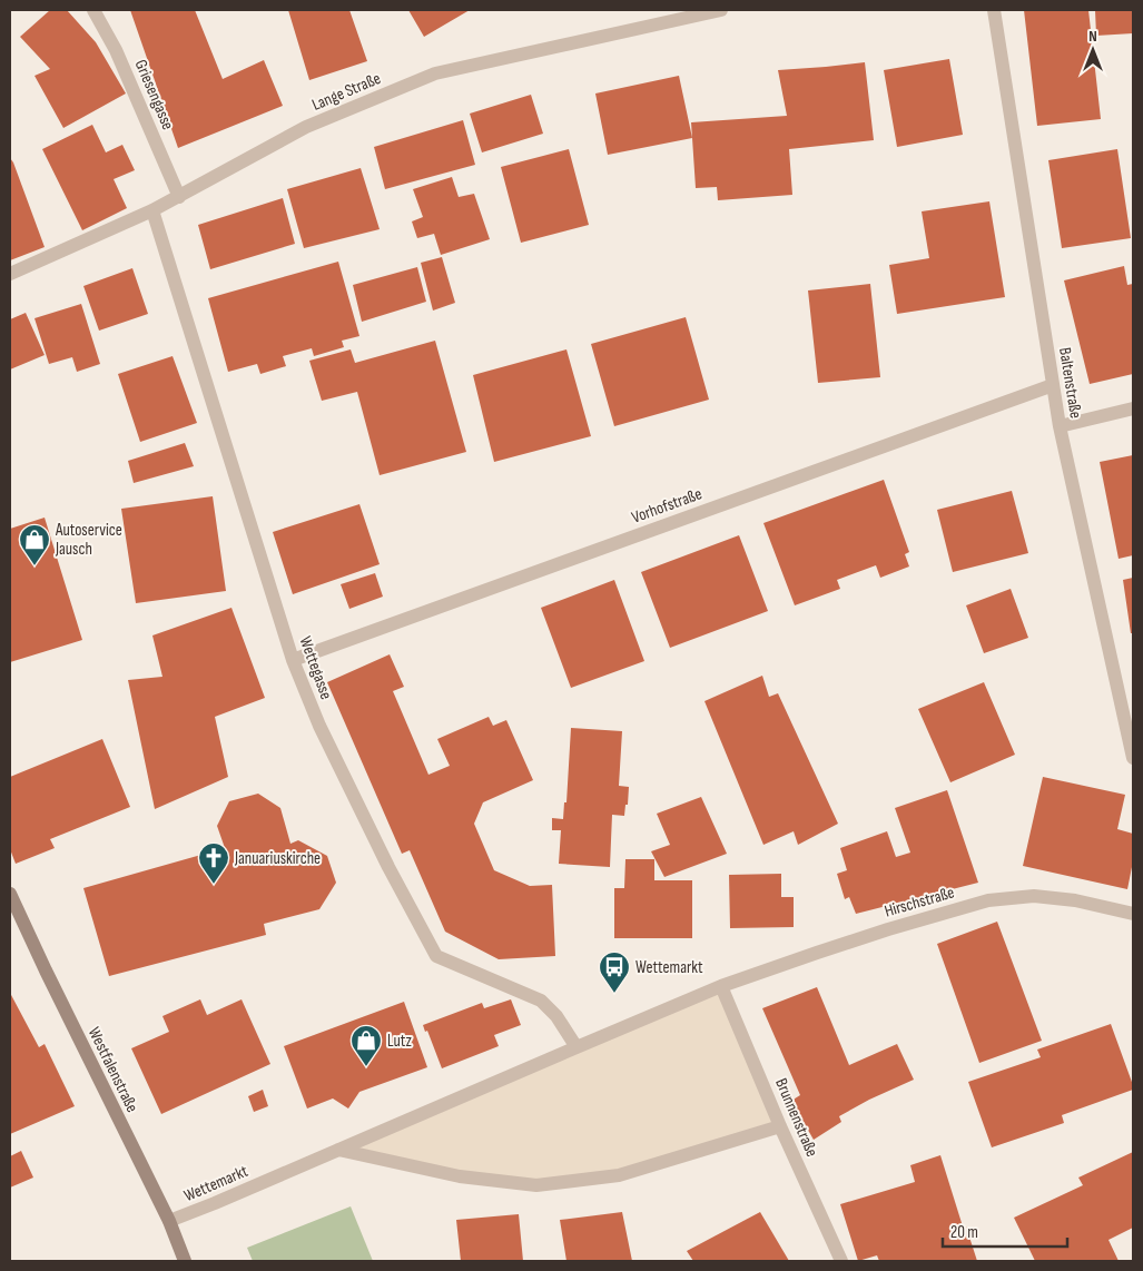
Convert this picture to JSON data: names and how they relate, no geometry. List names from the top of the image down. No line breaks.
{"streets":{"main road":["Westfalenstraße"],"street":["Lange Straße","Griesengasse","Baltenstraße","Vorhofstraße","Wettegasse","Hirschstraße","Brunnenstraße","Wettemarkt"]},"crossings":[["Lange Straße","Griesengasse"],["Lange Straße","Wettegasse"],["Baltenstraße","Vorhofstraße"],["Vorhofstraße","Wettegasse"],["Wettegasse","Wettemarkt"],["Hirschstraße","Brunnenstraße"],["Hirschstraße","Wettemarkt"],["Westfalenstraße","Wettemarkt"],["Brunnenstraße","Wettemarkt"]],"places":{"shop":["Autoservice Jausch","Lutz"],"church":["Januariuskirche"],"bus stop":["Wettemarkt"]},"scale_bar":"20 m","north":"top"}
